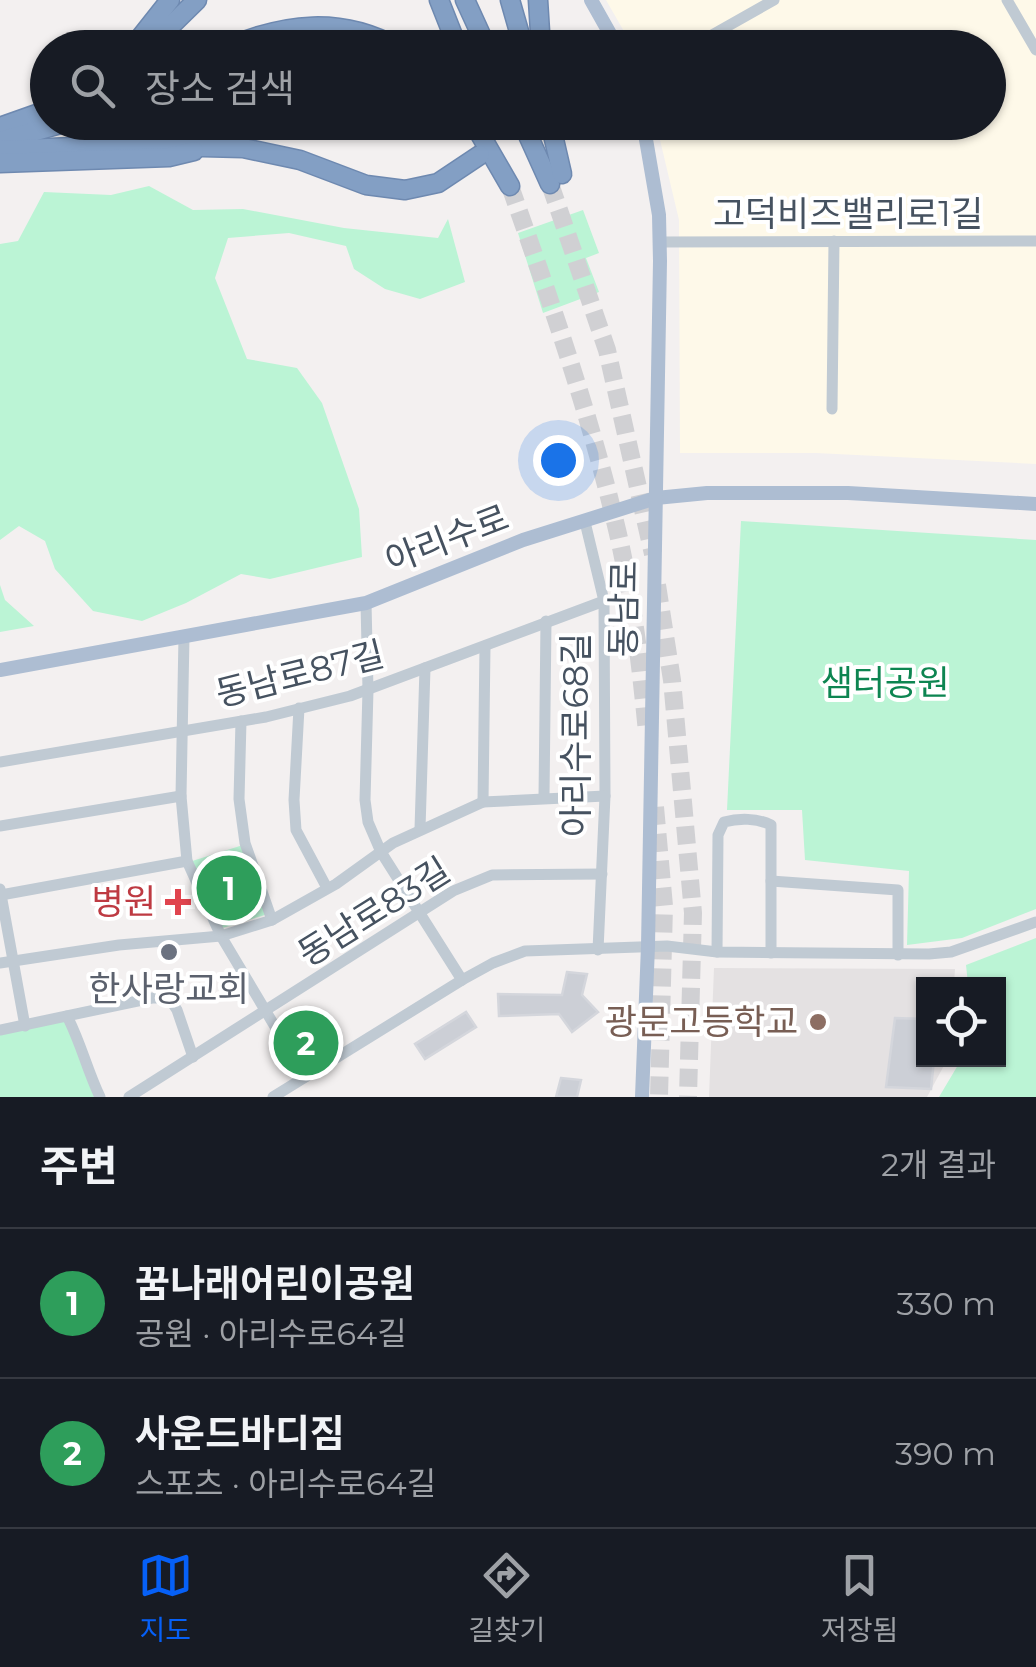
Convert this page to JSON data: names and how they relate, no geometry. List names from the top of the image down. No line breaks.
{"streets":{"main road":["아리수로","동남로"],"street":["고덕비즈밸리로1길","동남로87길","아리수로68길","동남로83길"]},"crossings":[["고덕비즈밸리로1길","동남로"],["아리수로","동남로"],["아리수로","아리수로68길"],["동남로87길","아리수로68길"],["아리수로68길","동남로83길"]],"parks":["샘터공원"],"places":{"health":["병원"],"other":["한사랑교회","광문고등학교"]},"page":{"search":"장소 검색","pins":["1","2"],"heading":["주변","2개 결과"],"list":[{"mark":"1","name":"꿈나래어린이공원","note":"공원 · 아리수로64길","value":"330 m"},{"mark":"2","name":"사운드바디짐","note":"스포츠 · 아리수로64길","value":"390 m"}],"nav":["지도","길찾기","저장됨"]}}
